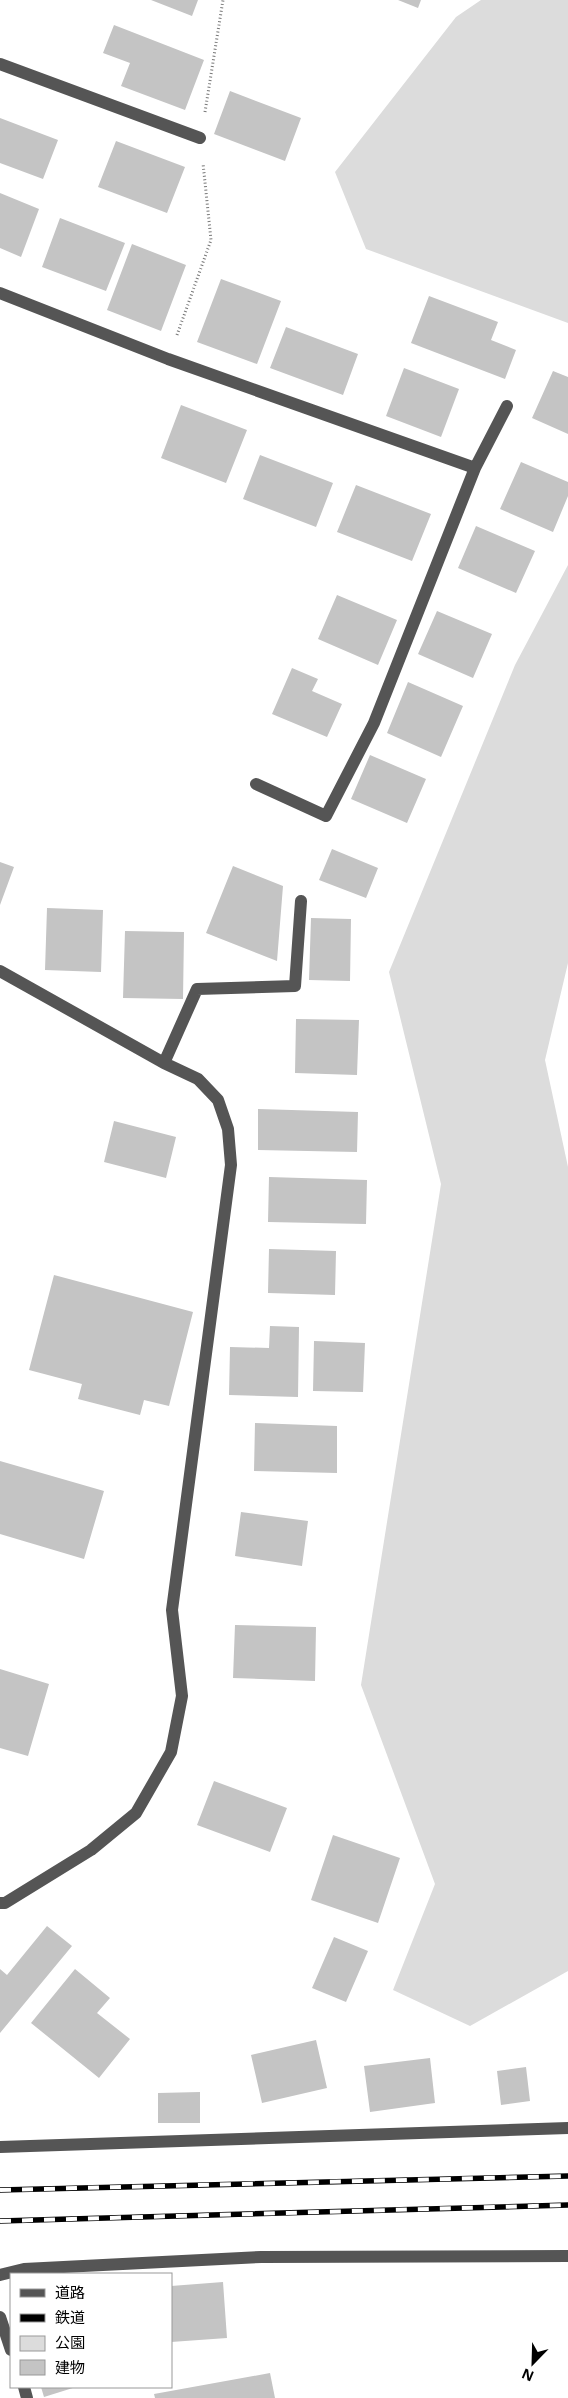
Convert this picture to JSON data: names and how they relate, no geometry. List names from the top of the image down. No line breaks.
{"legend":["道路","鉄道","公園","建物"],"north":"bottom left"}
